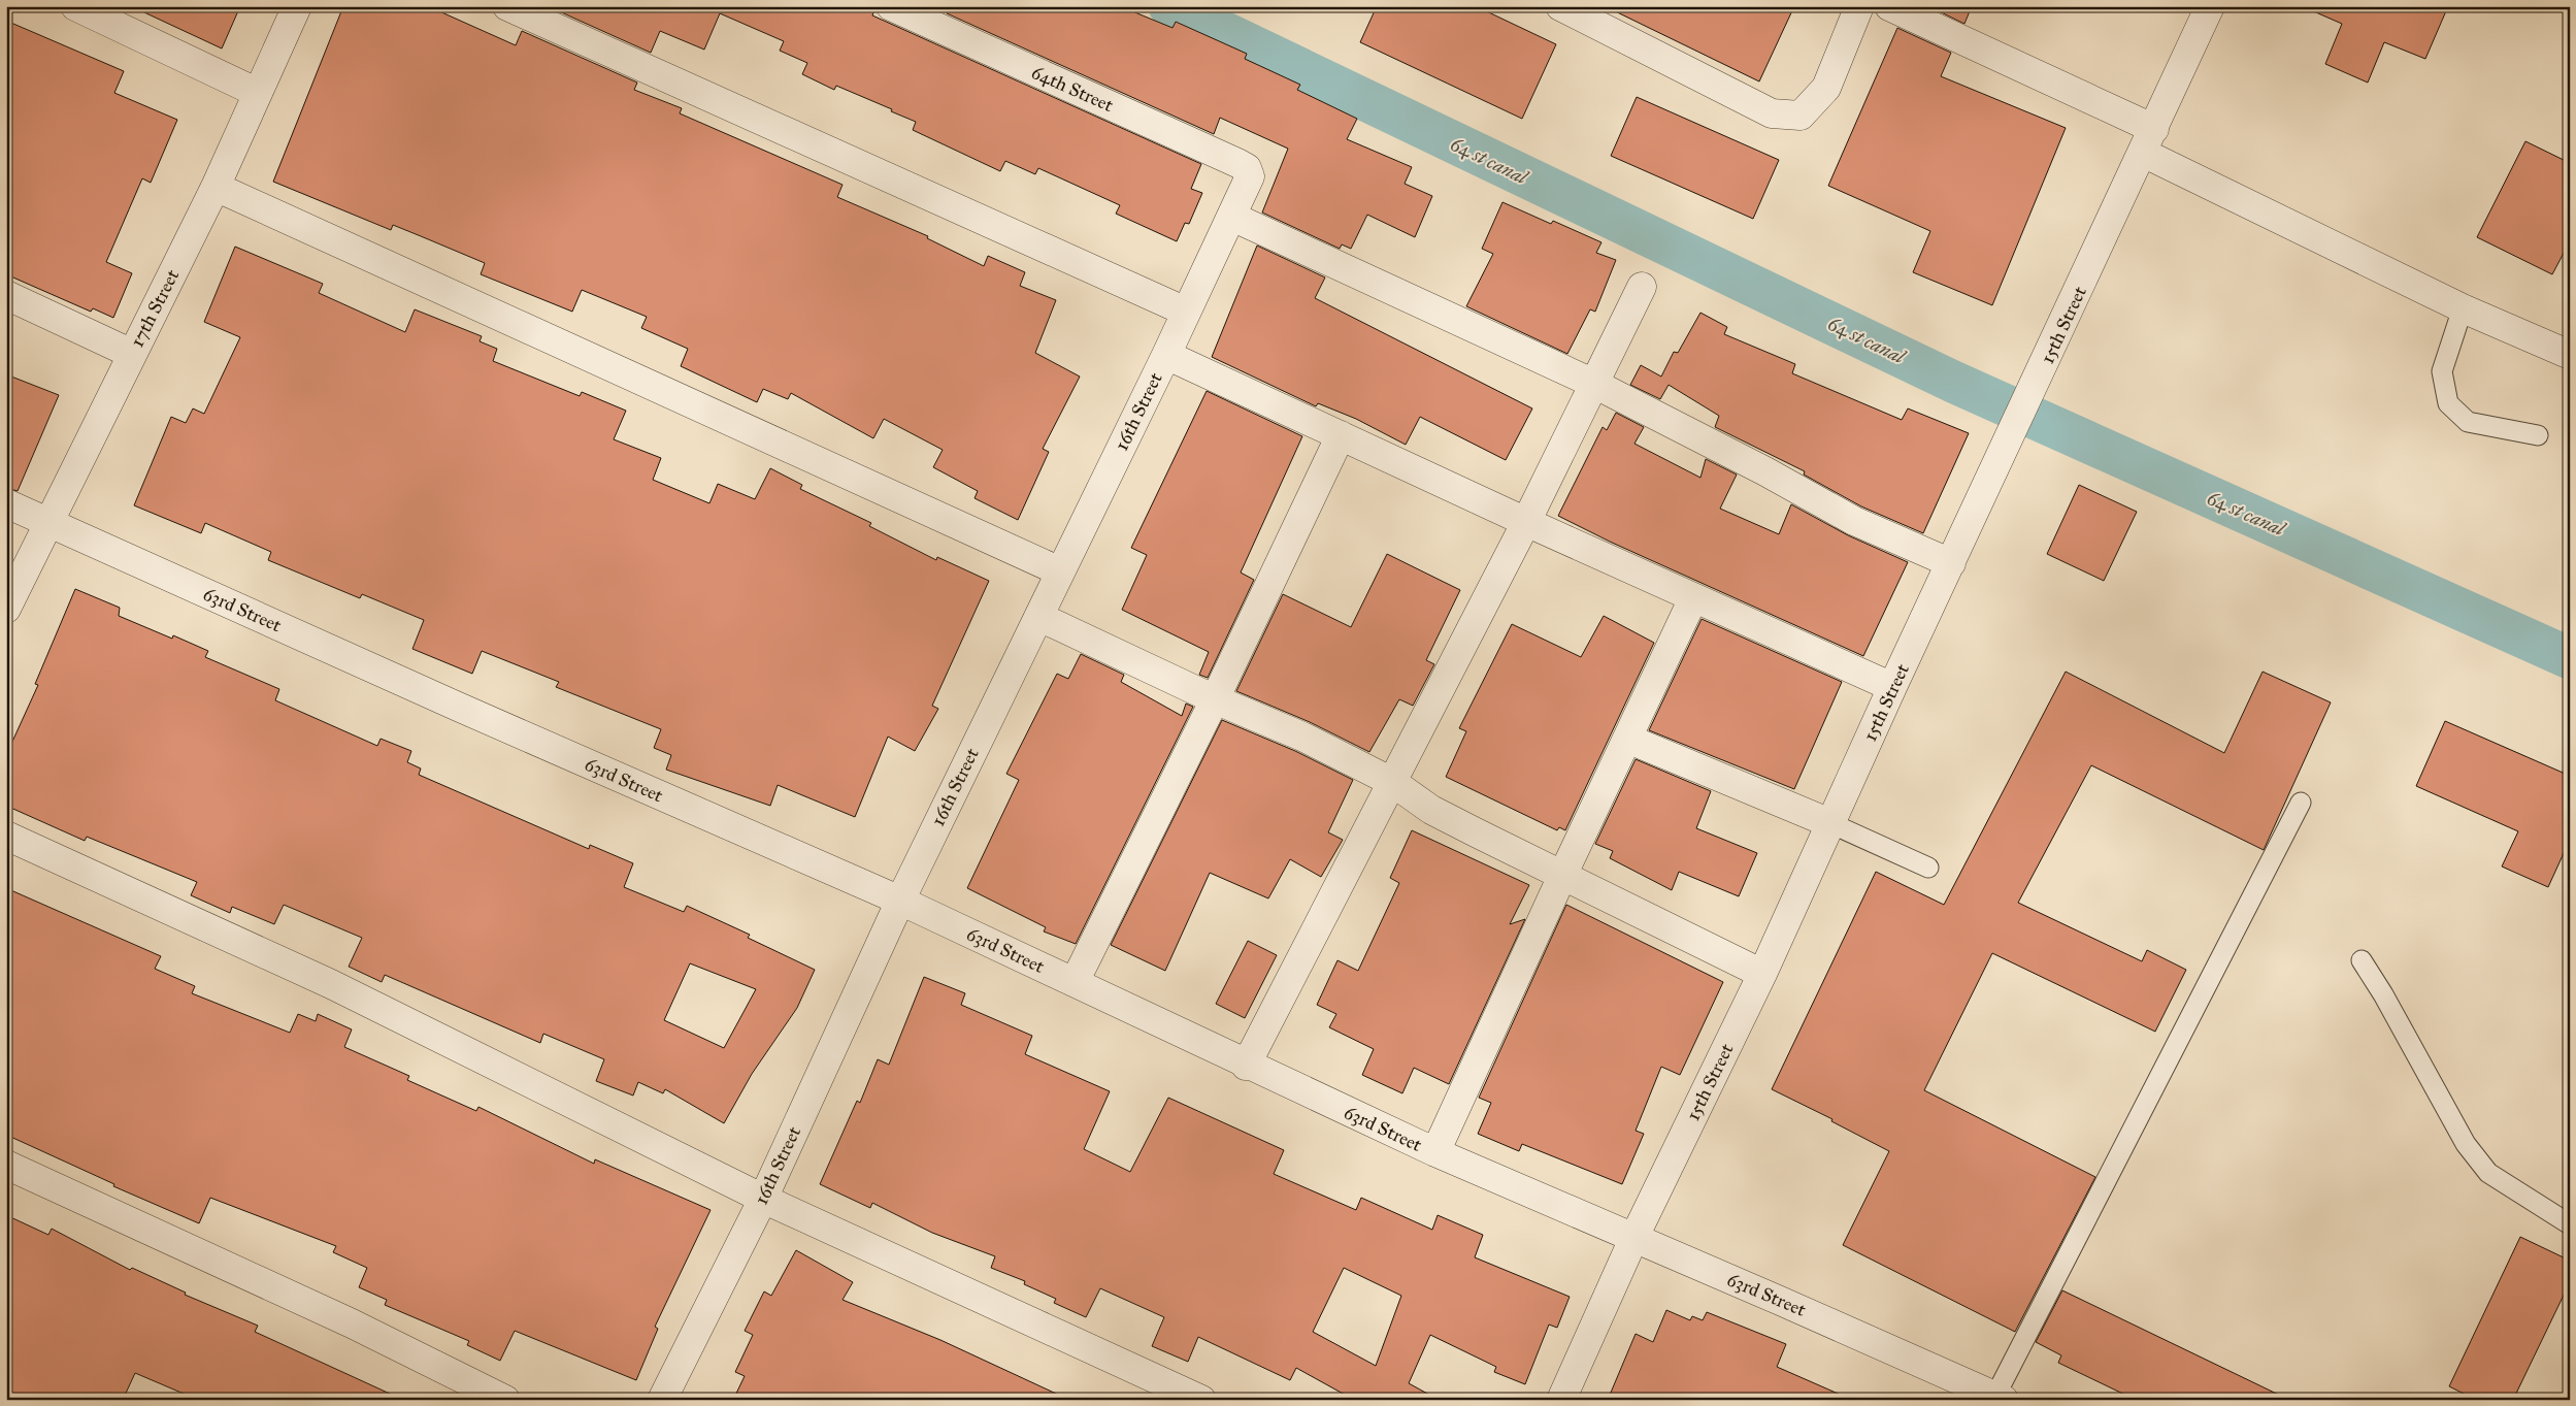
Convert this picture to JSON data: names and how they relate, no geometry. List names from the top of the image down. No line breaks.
{"streets":{"street":["64th Street","17th Street","15th Street","16th Street","63rd Street"]},"crossings":[["64th Street","16th Street"],["17th Street","63rd Street"],["15th Street","63rd Street"],["16th Street","63rd Street"]],"water":["64 st canal"]}
